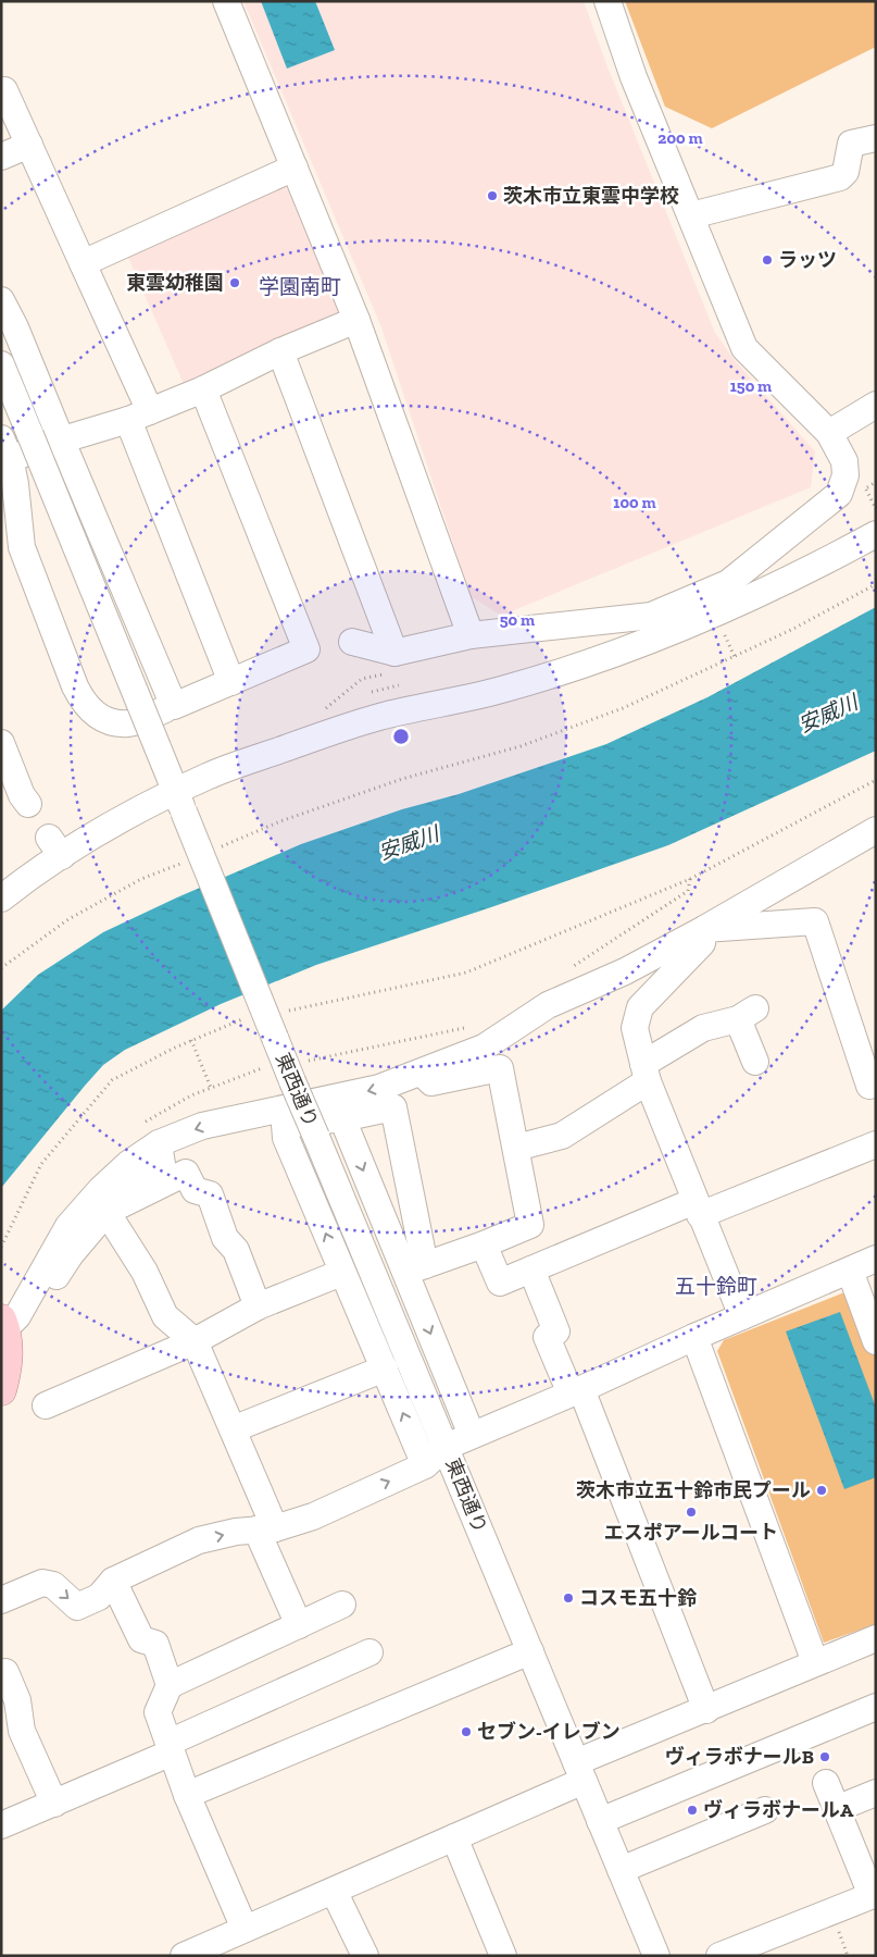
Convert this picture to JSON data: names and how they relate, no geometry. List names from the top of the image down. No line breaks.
{"streets":{"street":["東西通り"]},"districts":["学園南町","五十鈴町"],"water":["安威川"],"places":["茨木市立東雲中学校","ラッツ","東雲幼稚園","茨木市立五十鈴市民プール","エスポアールコート","コスモ五十鈴","セブン-イレブン","ヴィラボナールB","ヴィラボナールA"],"rings":["200 m","150 m","100 m","50 m"]}
